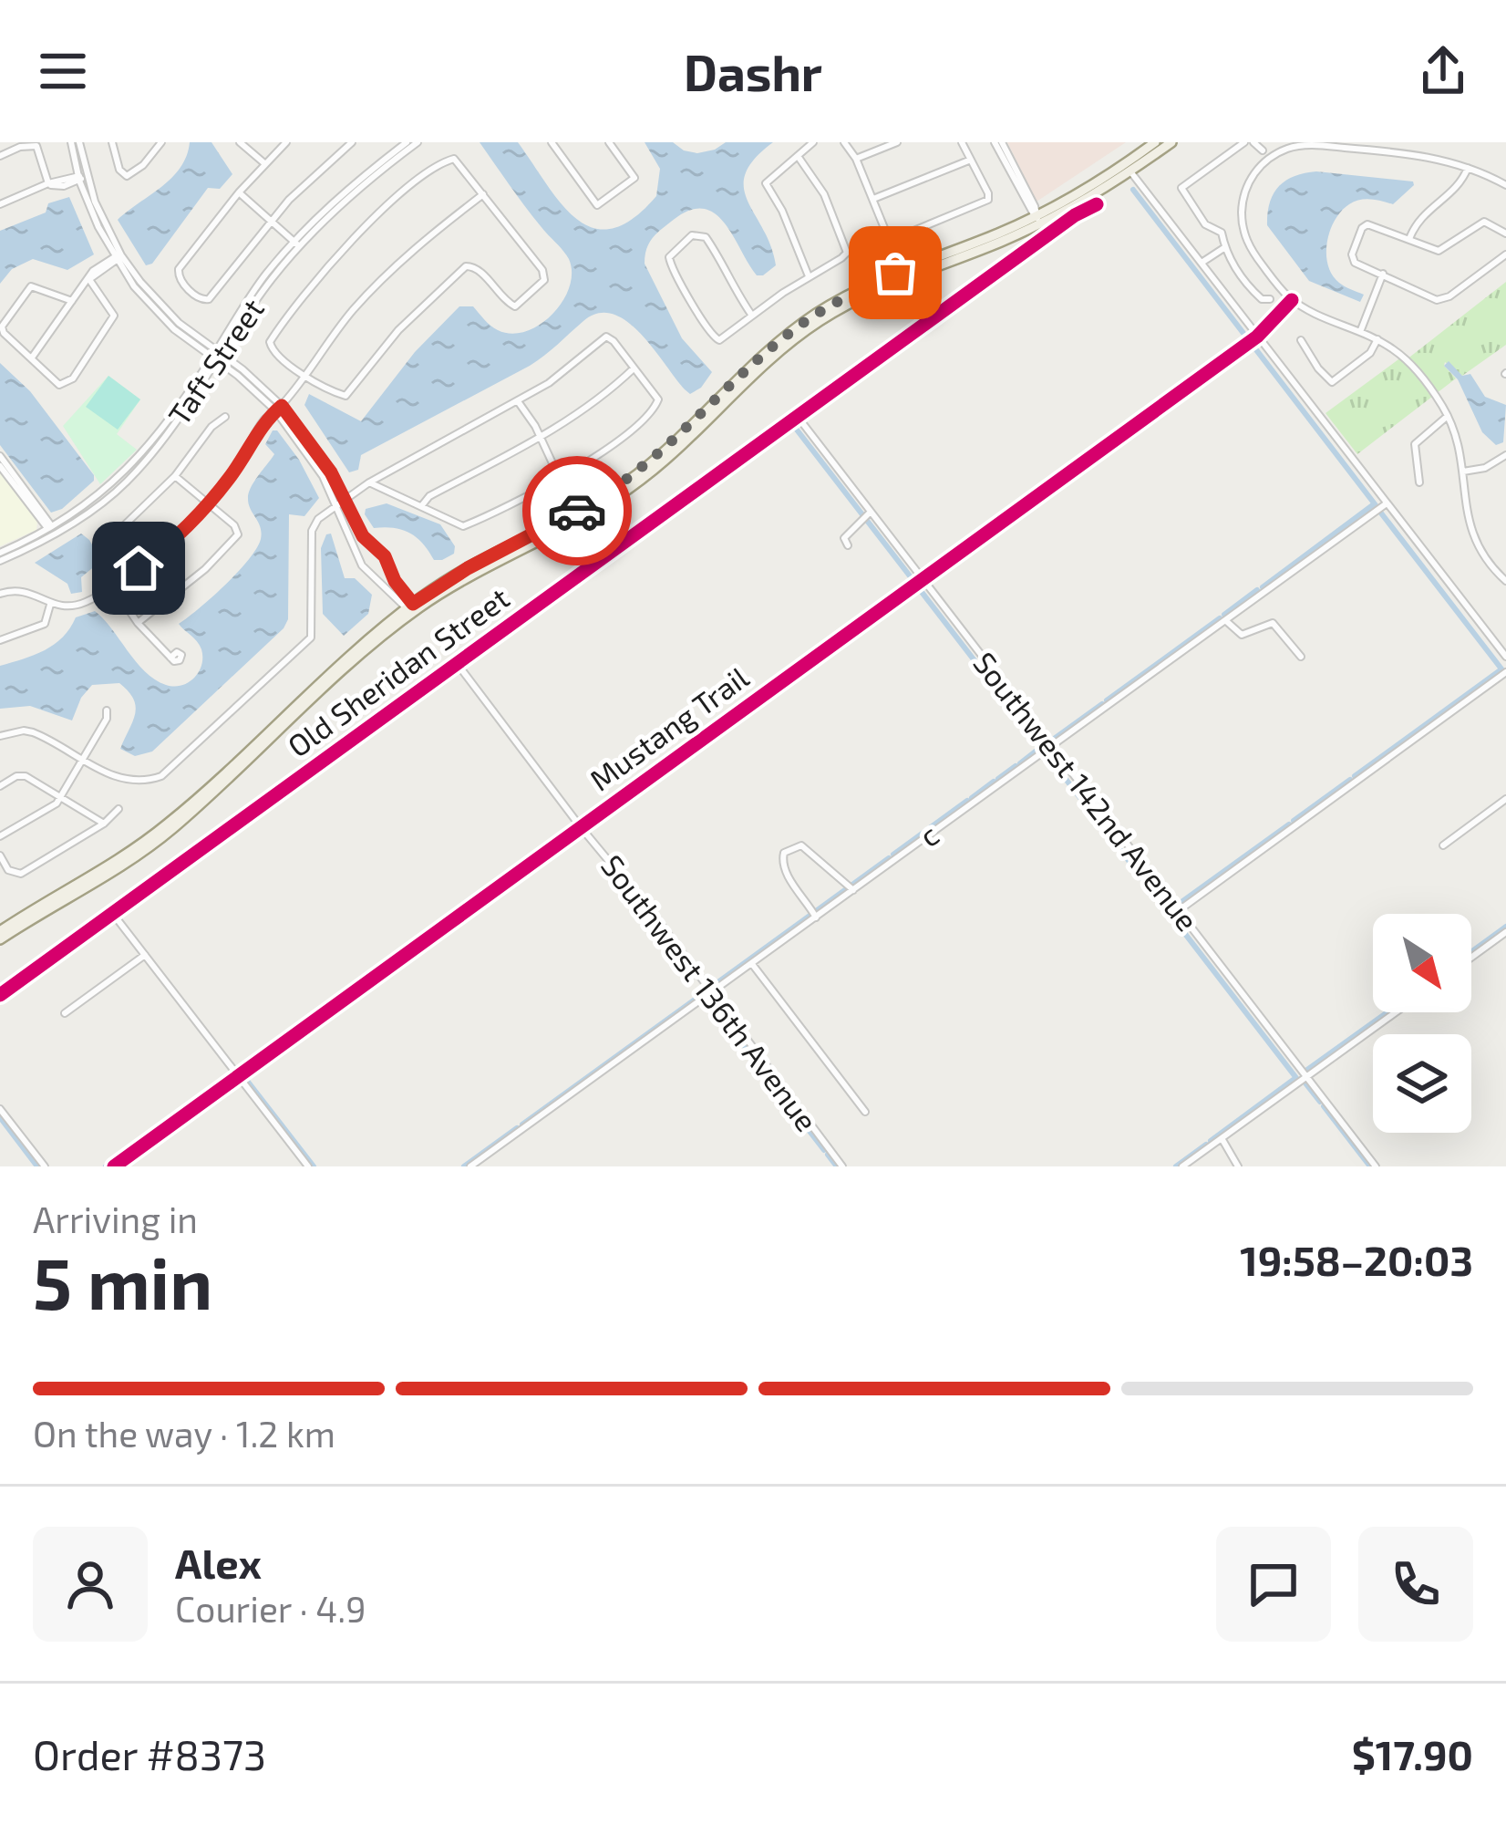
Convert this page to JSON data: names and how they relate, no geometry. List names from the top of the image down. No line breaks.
{"streets":{"street":["Taft Street","Old Sheridan Street","Mustang Trail","Southwest 142nd Avenue","c","Southwest 136th Avenue"]},"crossings":[["Old Sheridan Street","Southwest 142nd Avenue"],["Old Sheridan Street","Southwest 136th Avenue"],["Mustang Trail","Southwest 142nd Avenue"],["Mustang Trail","Southwest 136th Avenue"],["Southwest 142nd Avenue","c"],["c","Southwest 136th Avenue"]],"north":"bottom right","page":{"header":"Dashr","heading":["5 min","Arriving in","19:58–20:03"],"panel":["Alex","Courier · 4.9","Order #8373","$17.90"],"bar":"On the way · 1.2 km"}}
